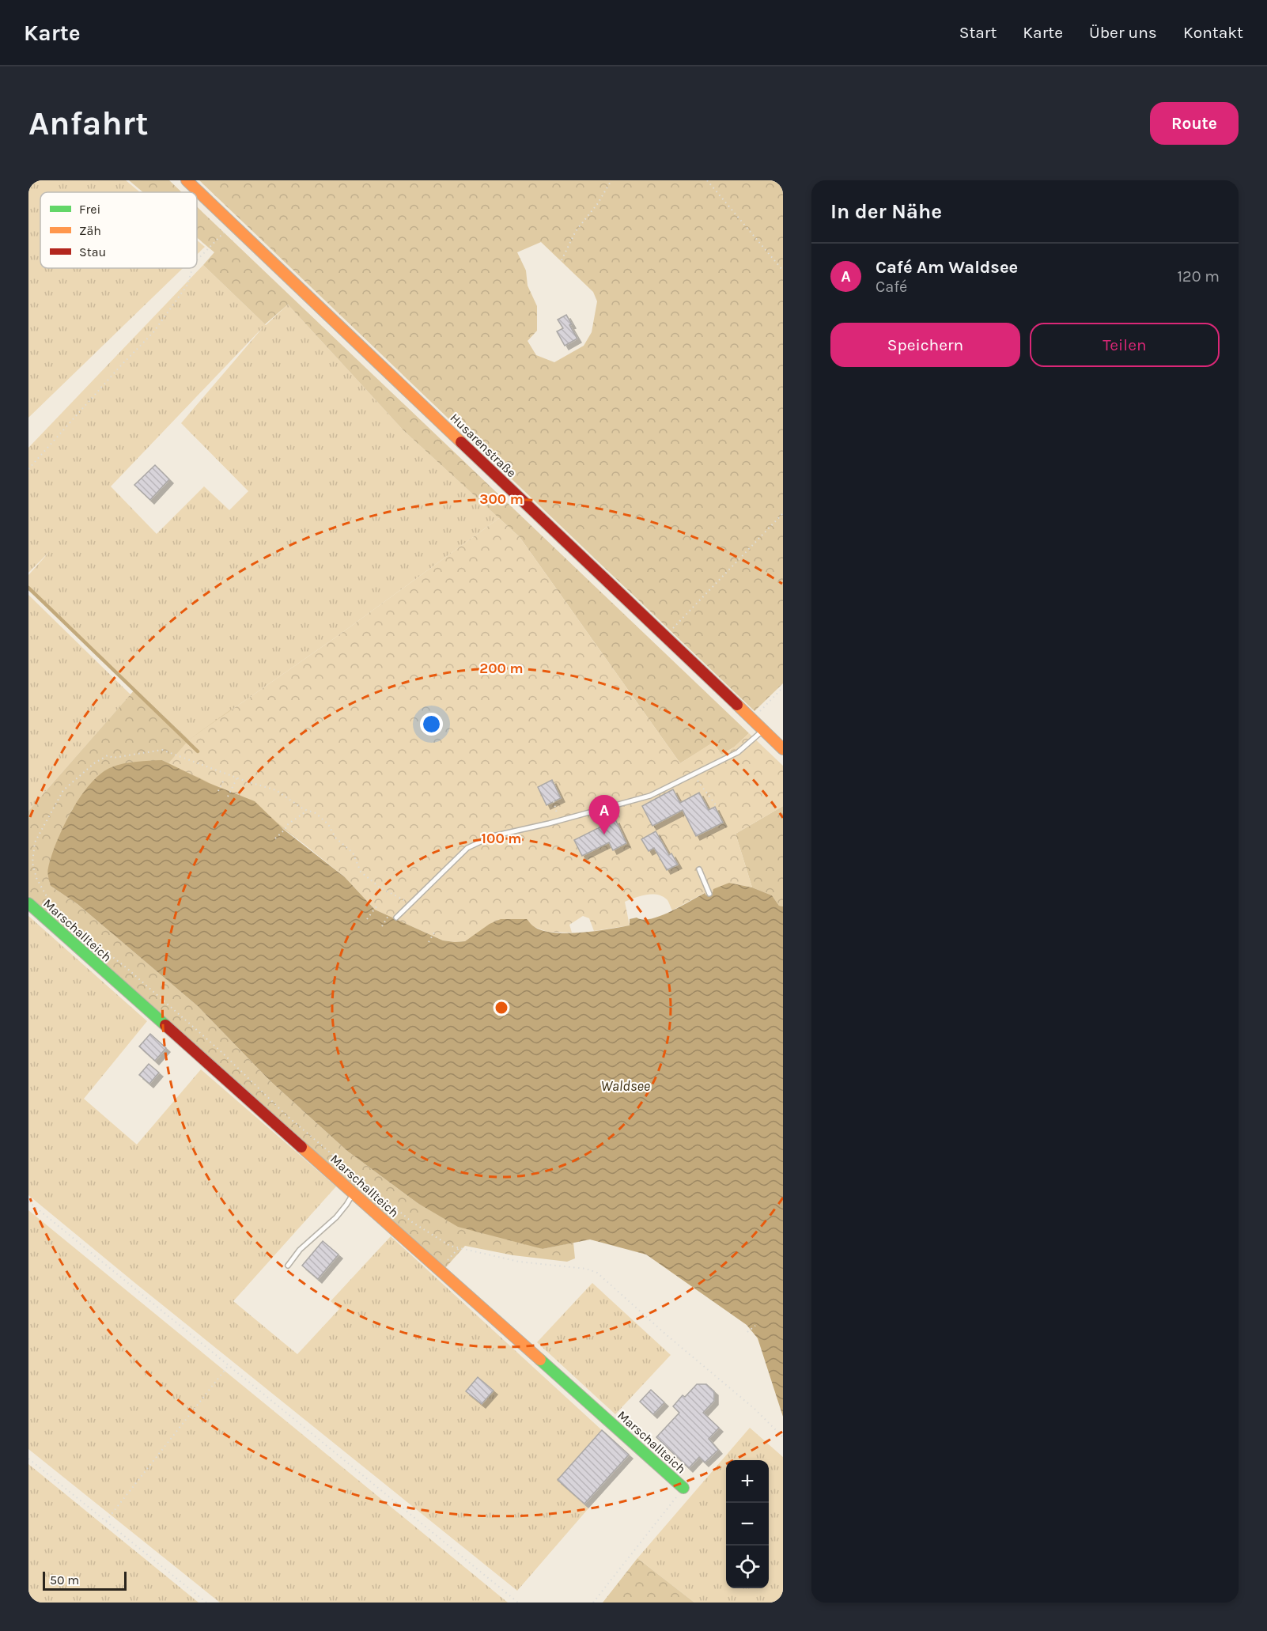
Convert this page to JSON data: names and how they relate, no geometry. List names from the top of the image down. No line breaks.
{"streets":{"street":["Husarenstraße","Marschallteich"]},"water":["Waldsee"],"legend":["Frei","Zäh","Stau"],"scale_bar":"50 m","page":{"header":"Karte","nav":["Start","Karte","Über uns","Kontakt"],"buttons":["Route",["Speichern","Teilen"]],"title":"Anfahrt","heading":"In der Nähe","list":[{"mark":"A","name":"Café Am Waldsee","note":"Café","value":"120 m"}],"pins":"A","map_buttons":["+","−"],"scale":"50 m"},"rings":["300 m","200 m","100 m"]}
